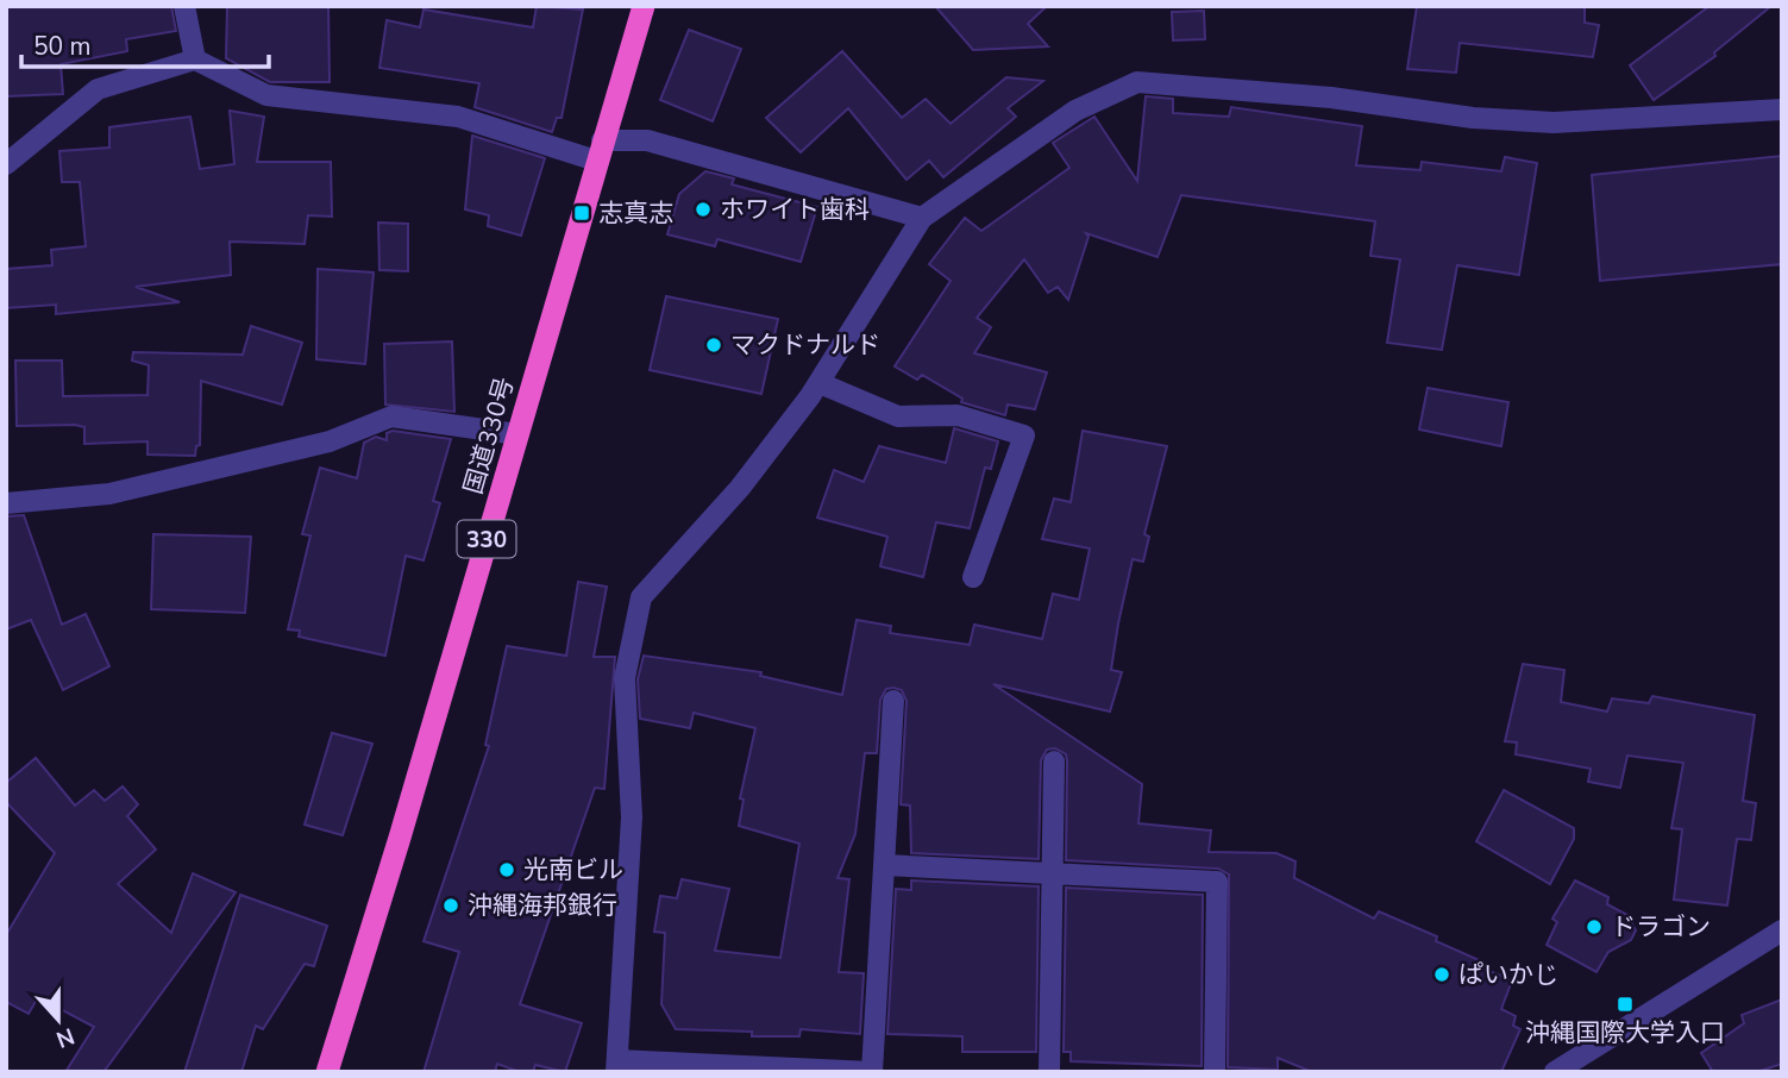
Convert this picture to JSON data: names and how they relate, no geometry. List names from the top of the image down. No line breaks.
{"streets":{"highway":["国道330号","330"]},"places":{"other":["ホワイト歯科","マクドナルド","光南ビル","沖縄海邦銀行","ドラゴン","ぱいかじ"],"transit":["志真志","沖縄国際大学入口"]},"scale_bar":"50 m","north":"bottom"}
